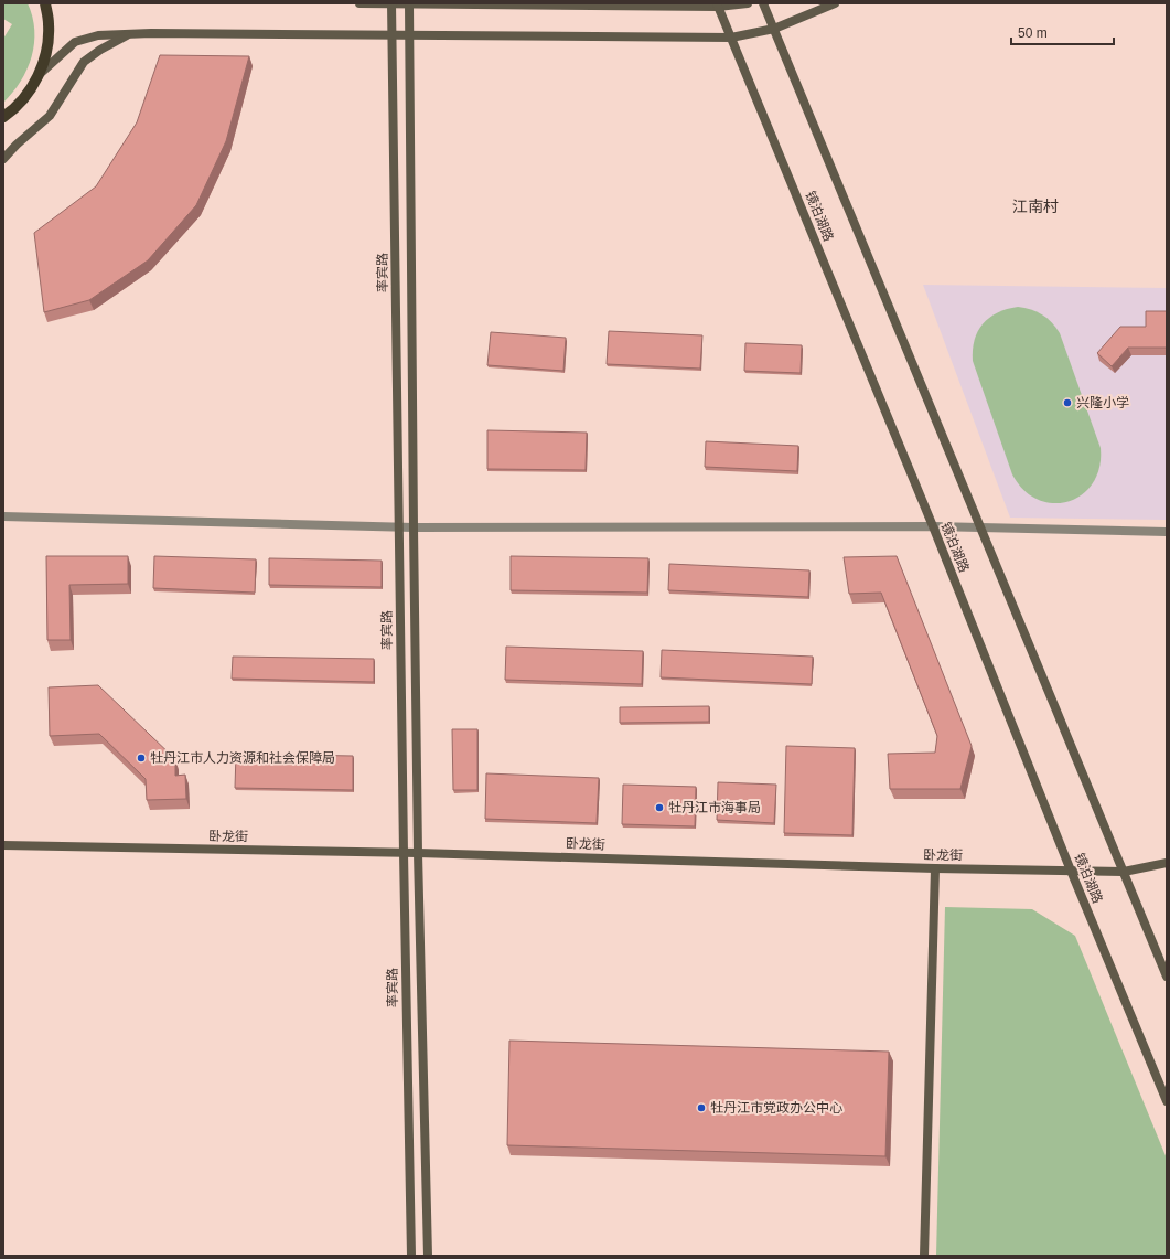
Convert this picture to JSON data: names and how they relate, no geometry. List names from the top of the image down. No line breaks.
{"streets":{"street":["镜泊湖路","率宾路","卧龙街"]},"crossings":[["镜泊湖路","卧龙街"],["率宾路","卧龙街"]],"districts":["江南村"],"places":["兴隆小学","牡丹江市人力资源和社会保障局","牡丹江市海事局","牡丹江市党政办公中心"],"scale_bar":"50 m"}
